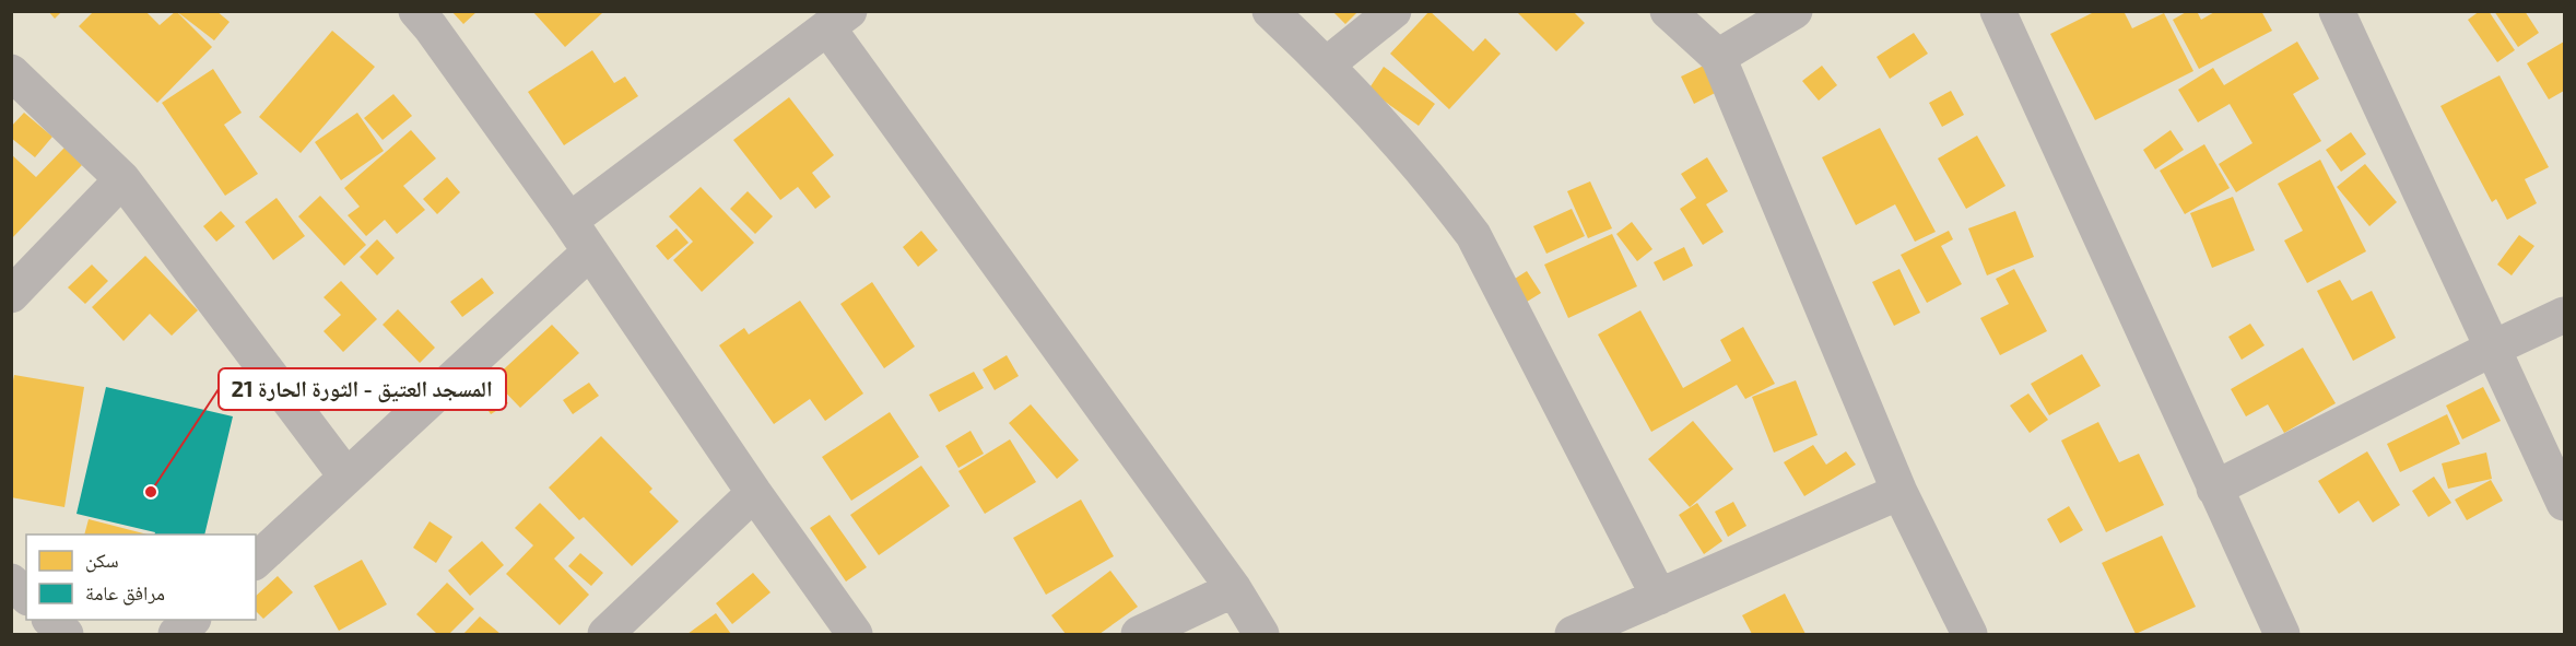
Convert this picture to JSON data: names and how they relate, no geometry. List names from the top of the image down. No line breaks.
{"places":["المسجد العتيق - الثورة الحارة 21"],"legend":["سكن","مرافق عامة"]}
